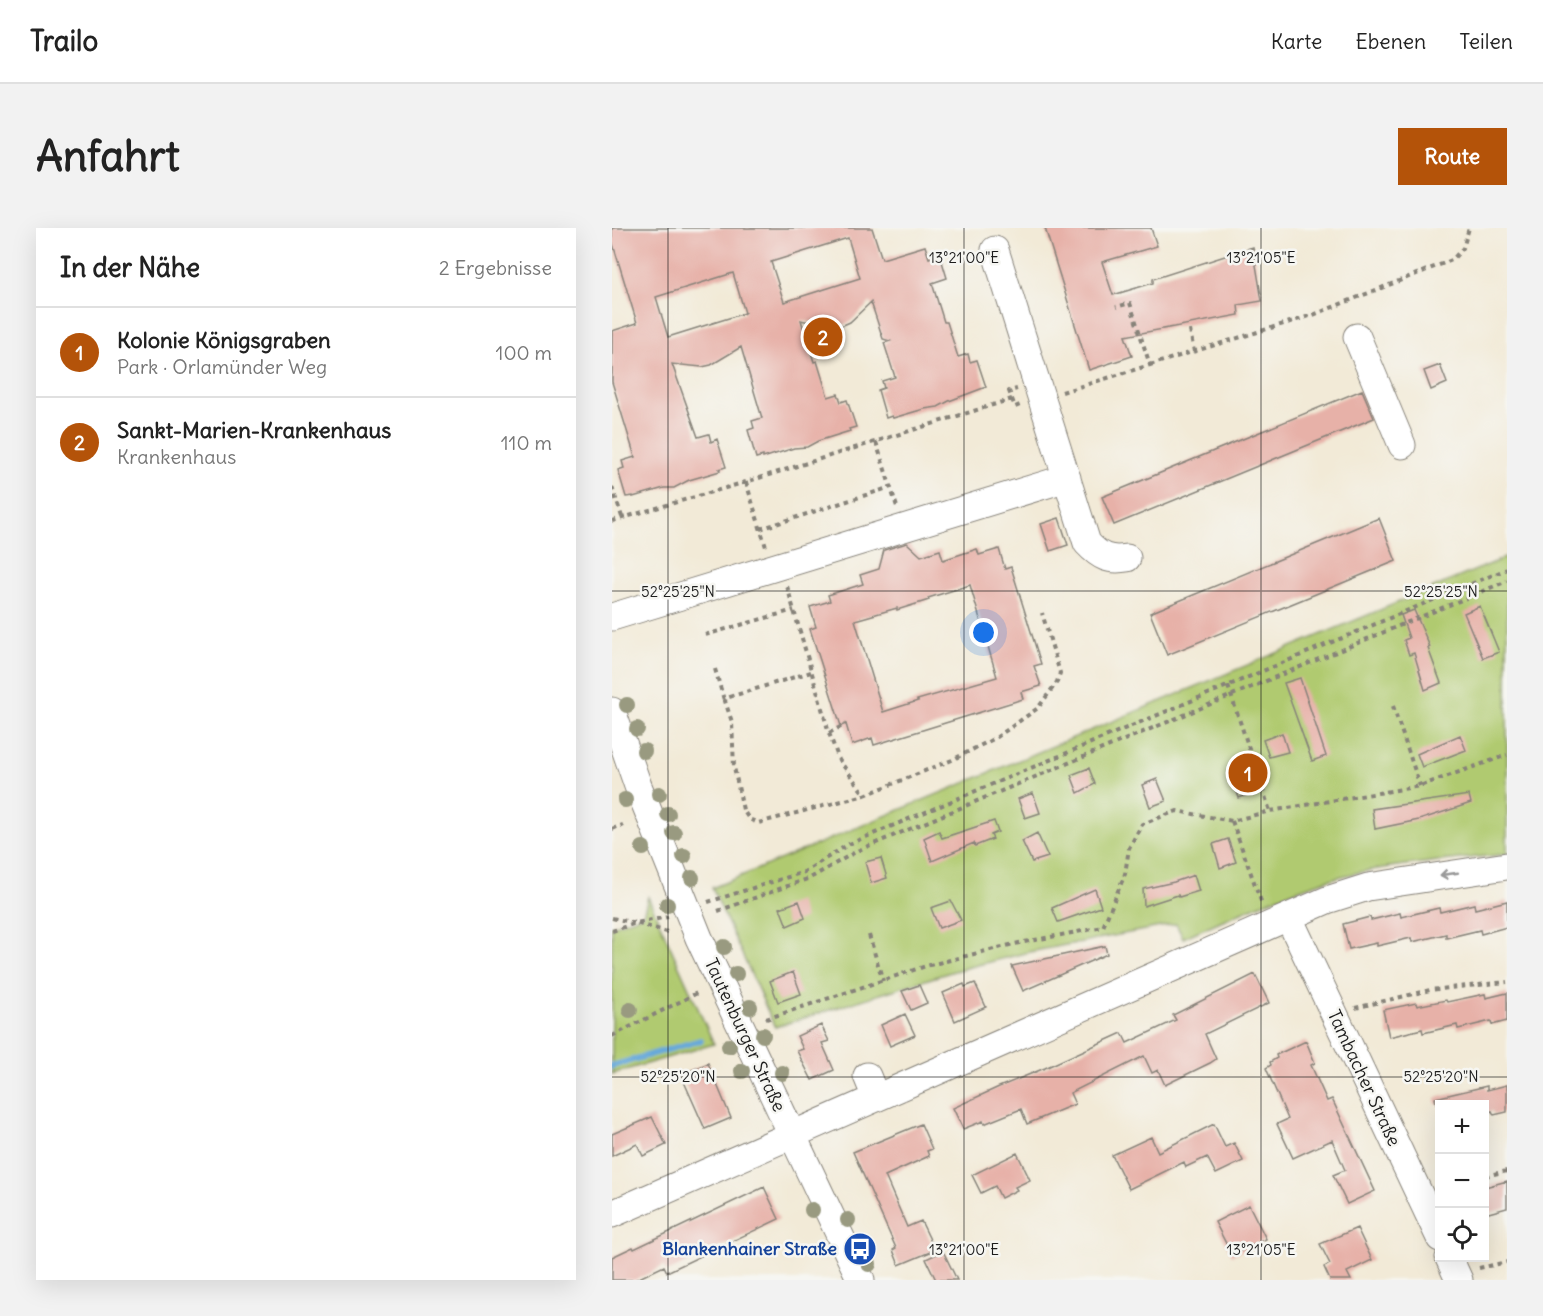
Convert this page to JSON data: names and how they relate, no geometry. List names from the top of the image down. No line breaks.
{"streets":{"street":["Tautenburger Straße","Tambacher Straße"]},"places":{"bus stop":["Blankenhainer Straße"]},"page":{"header":"Trailo","nav":["Karte","Ebenen","Teilen"],"buttons":"Route","title":"Anfahrt","heading":["In der Nähe","2 Ergebnisse"],"list":[{"mark":"1","name":"Kolonie Königsgraben","note":"Park · Orlamünder Weg","value":"100 m"},{"mark":"2","name":"Sankt-Marien-Krankenhaus","note":"Krankenhaus","value":"110 m"}],"pins":["2","1"],"map_buttons":["+","−"]},"coordinates":["13°21'00\"E","13°21'05\"E","52°25'25\"N","52°25'20\"N"]}
